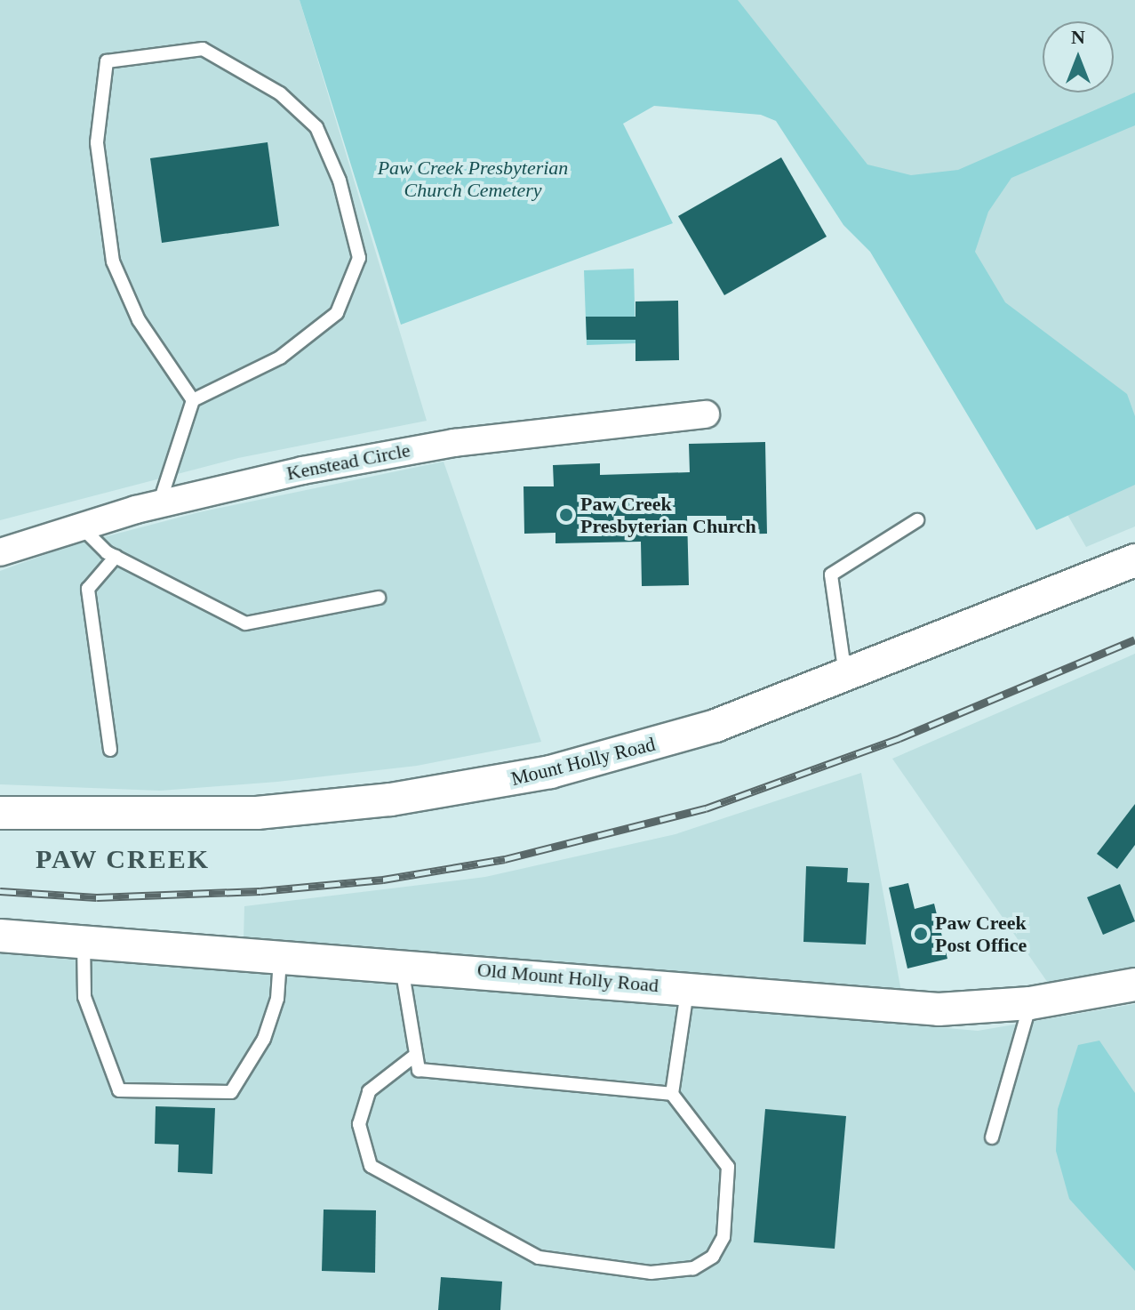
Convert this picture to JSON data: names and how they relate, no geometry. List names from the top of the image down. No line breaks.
{"streets":{"street":["Kenstead Circle","Mount Holly Road","Old Mount Holly Road"]},"districts":["PAW CREEK"],"parks":["Paw Creek Presbyterian Church Cemetery"],"places":["Paw Creek Presbyterian Church","Paw Creek Post Office"],"north":"top"}
